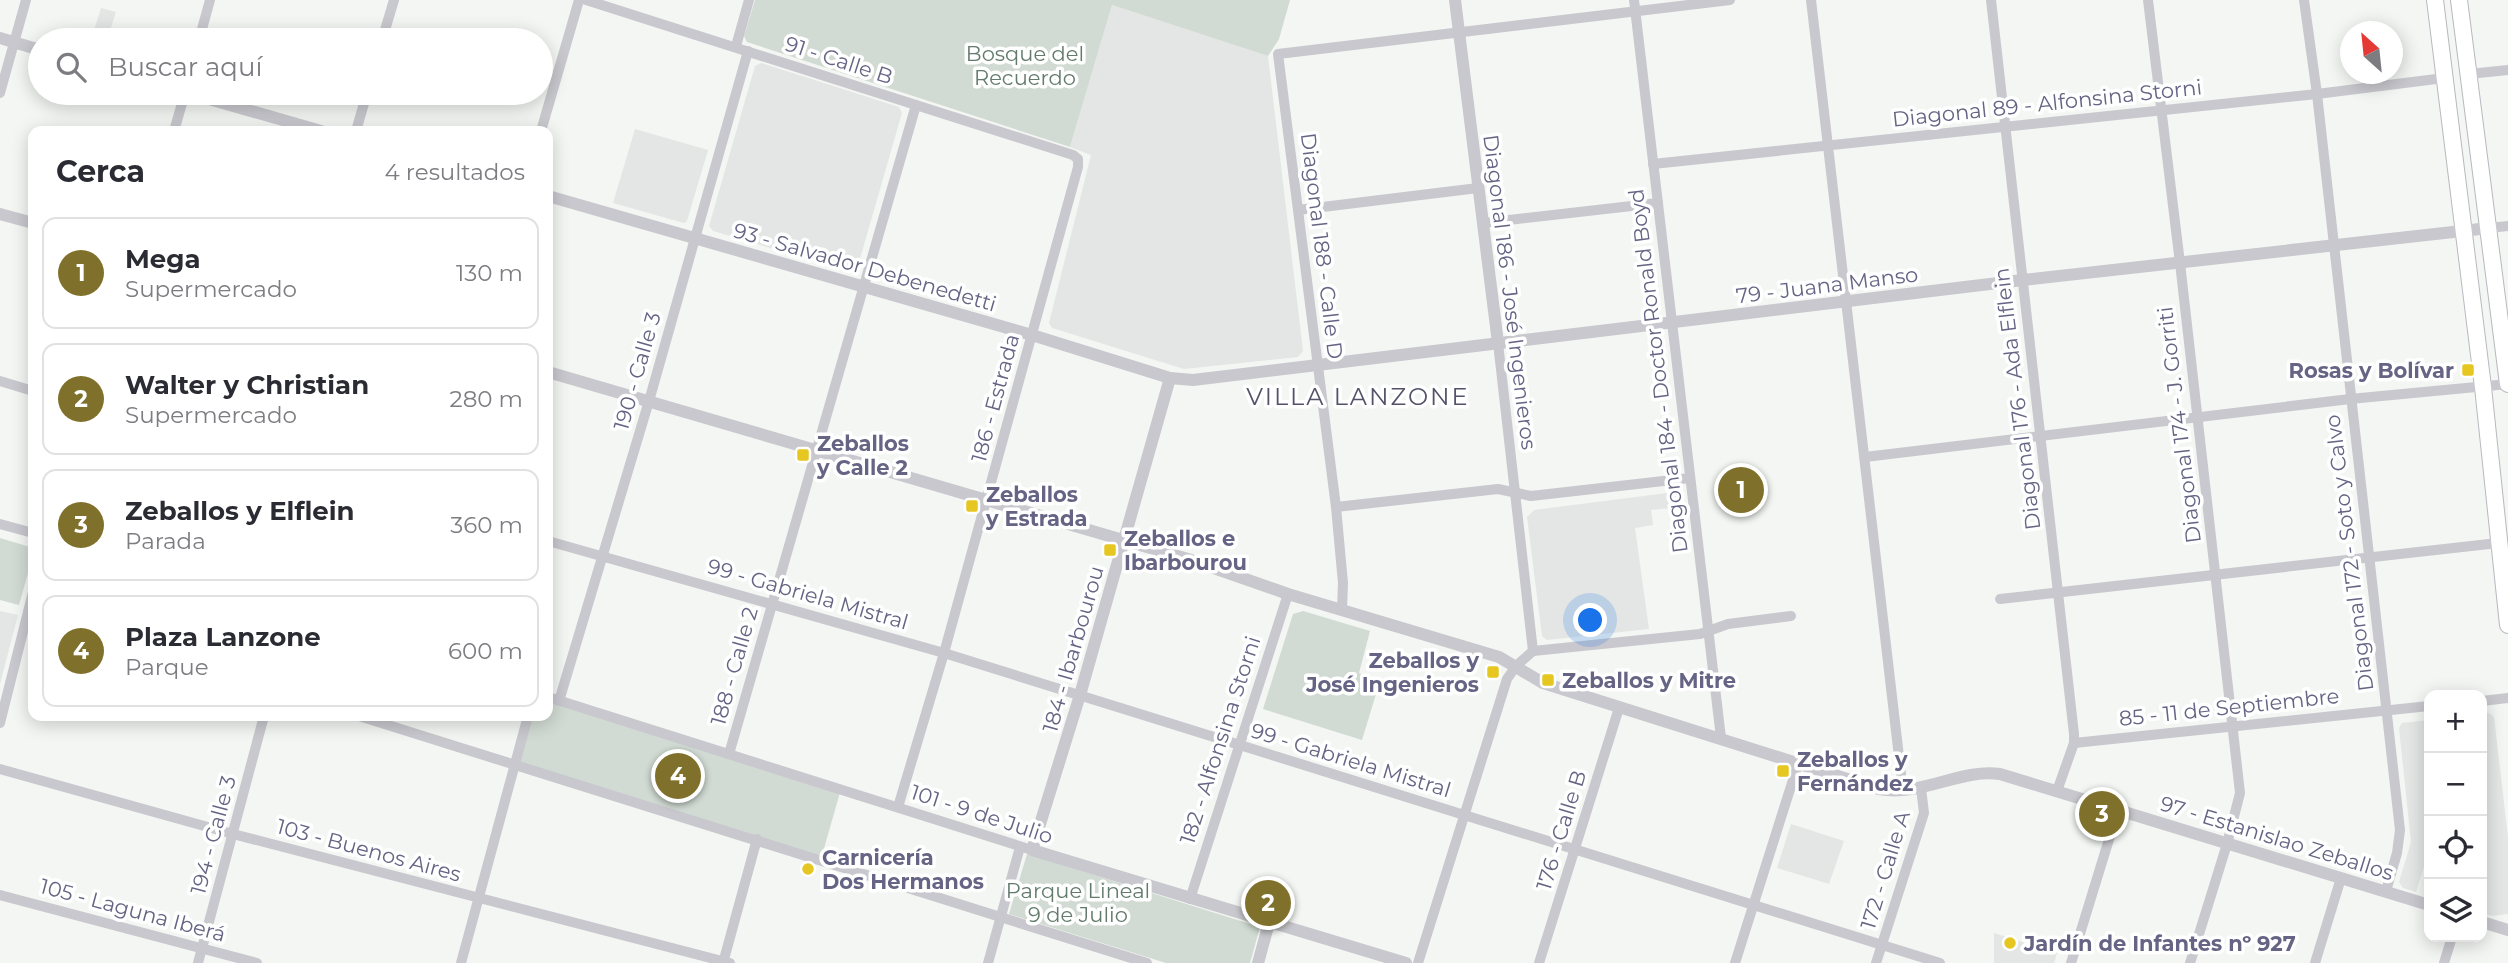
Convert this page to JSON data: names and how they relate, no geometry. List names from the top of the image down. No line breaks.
{"streets":{"street":["91 - Calle B","Diagonal 89 - Alfonsina Storni","Diagonal 188 - Calle D","93 - Salvador Debenedetti","79 - Juana Manso","Diagonal 186 - José Ingenieros","190 - Calle 3","Diagonal 184 - Doctor Ronald Boyd","186 - Estrada","Diagonal 176 - Ada Elflein","Diagonal 174 - J. Gorriti","Diagonal 172 - Soto y Calvo","99 - Gabriela Mistral","184 - Ibarbourou","188 - Calle 2","85 - 11 de Septiembre","182 - Alfonsina Storni","101 - 9 de Julio","176 - Calle B","194 - Calle 3","97 - Estanislao Zeballos","103 - Buenos Aires","172 - Calle A","105 - Laguna Iberá"]},"crossings":[["91 - Calle B","190 - Calle 3"],["91 - Calle B","186 - Estrada"],["91 - Calle B","188 - Calle 2"],["Diagonal 89 - Alfonsina Storni","Diagonal 184 - Doctor Ronald Boyd"],["Diagonal 89 - Alfonsina Storni","Diagonal 176 - Ada Elflein"],["Diagonal 89 - Alfonsina Storni","Diagonal 174 - J. Gorriti"],["Diagonal 89 - Alfonsina Storni","Diagonal 172 - Soto y Calvo"],["Diagonal 188 - Calle D","79 - Juana Manso"],["Diagonal 188 - Calle D","Diagonal 186 - José Ingenieros"],["Diagonal 188 - Calle D","97 - Estanislao Zeballos"],["93 - Salvador Debenedetti","79 - Juana Manso"],["93 - Salvador Debenedetti","190 - Calle 3"],["93 - Salvador Debenedetti","186 - Estrada"],["93 - Salvador Debenedetti","184 - Ibarbourou"],["93 - Salvador Debenedetti","188 - Calle 2"],["79 - Juana Manso","Diagonal 186 - José Ingenieros"],["79 - Juana Manso","Diagonal 184 - Doctor Ronald Boyd"],["79 - Juana Manso","Diagonal 176 - Ada Elflein"],["79 - Juana Manso","Diagonal 174 - J. Gorriti"],["79 - Juana Manso","Diagonal 172 - Soto y Calvo"],["79 - Juana Manso","184 - Ibarbourou"],["190 - Calle 3","99 - Gabriela Mistral"],["190 - Calle 3","101 - 9 de Julio"],["190 - Calle 3","97 - Estanislao Zeballos"],["Diagonal 184 - Doctor Ronald Boyd","97 - Estanislao Zeballos"],["186 - Estrada","99 - Gabriela Mistral"],["186 - Estrada","101 - 9 de Julio"],["186 - Estrada","97 - Estanislao Zeballos"],["Diagonal 176 - Ada Elflein","85 - 11 de Septiembre"],["Diagonal 176 - Ada Elflein","97 - Estanislao Zeballos"],["Diagonal 174 - J. Gorriti","85 - 11 de Septiembre"],["Diagonal 174 - J. Gorriti","97 - Estanislao Zeballos"],["Diagonal 172 - Soto y Calvo","85 - 11 de Septiembre"],["Diagonal 172 - Soto y Calvo","97 - Estanislao Zeballos"],["99 - Gabriela Mistral","184 - Ibarbourou"],["99 - Gabriela Mistral","188 - Calle 2"],["99 - Gabriela Mistral","182 - Alfonsina Storni"],["99 - Gabriela Mistral","176 - Calle B"],["99 - Gabriela Mistral","172 - Calle A"],["184 - Ibarbourou","101 - 9 de Julio"],["184 - Ibarbourou","97 - Estanislao Zeballos"],["188 - Calle 2","101 - 9 de Julio"],["188 - Calle 2","97 - Estanislao Zeballos"],["182 - Alfonsina Storni","101 - 9 de Julio"],["182 - Alfonsina Storni","97 - Estanislao Zeballos"],["176 - Calle B","97 - Estanislao Zeballos"],["194 - Calle 3","103 - Buenos Aires"],["194 - Calle 3","105 - Laguna Iberá"],["97 - Estanislao Zeballos","172 - Calle A"]],"districts":["VILLA LANZONE"],"parks":["Bosque del Recuerdo","Parque Lineal 9 de Julio"],"places":{"transit":["Rosas y Bolívar","Zeballos y Calle 2","Zeballos y Estrada","Zeballos e Ibarbourou","Zeballos y José Ingenieros","Zeballos y Mitre","Zeballos y Fernández"],"other":["Carnicería Dos Hermanos","Jardín de Infantes nº 927"]},"north":"top left","page":{"search":"Buscar aquí","heading":["Cerca","4 resultados"],"list":[{"mark":"1","name":"Mega","note":"Supermercado","value":"130 m"},{"mark":"2","name":"Walter y Christian","note":"Supermercado","value":"280 m"},{"mark":"3","name":"Zeballos y Elflein","note":"Parada","value":"360 m"},{"mark":"4","name":"Plaza Lanzone","note":"Parque","value":"600 m"}],"pins":["1","4","3","2"],"map_buttons":["+","−"]}}
